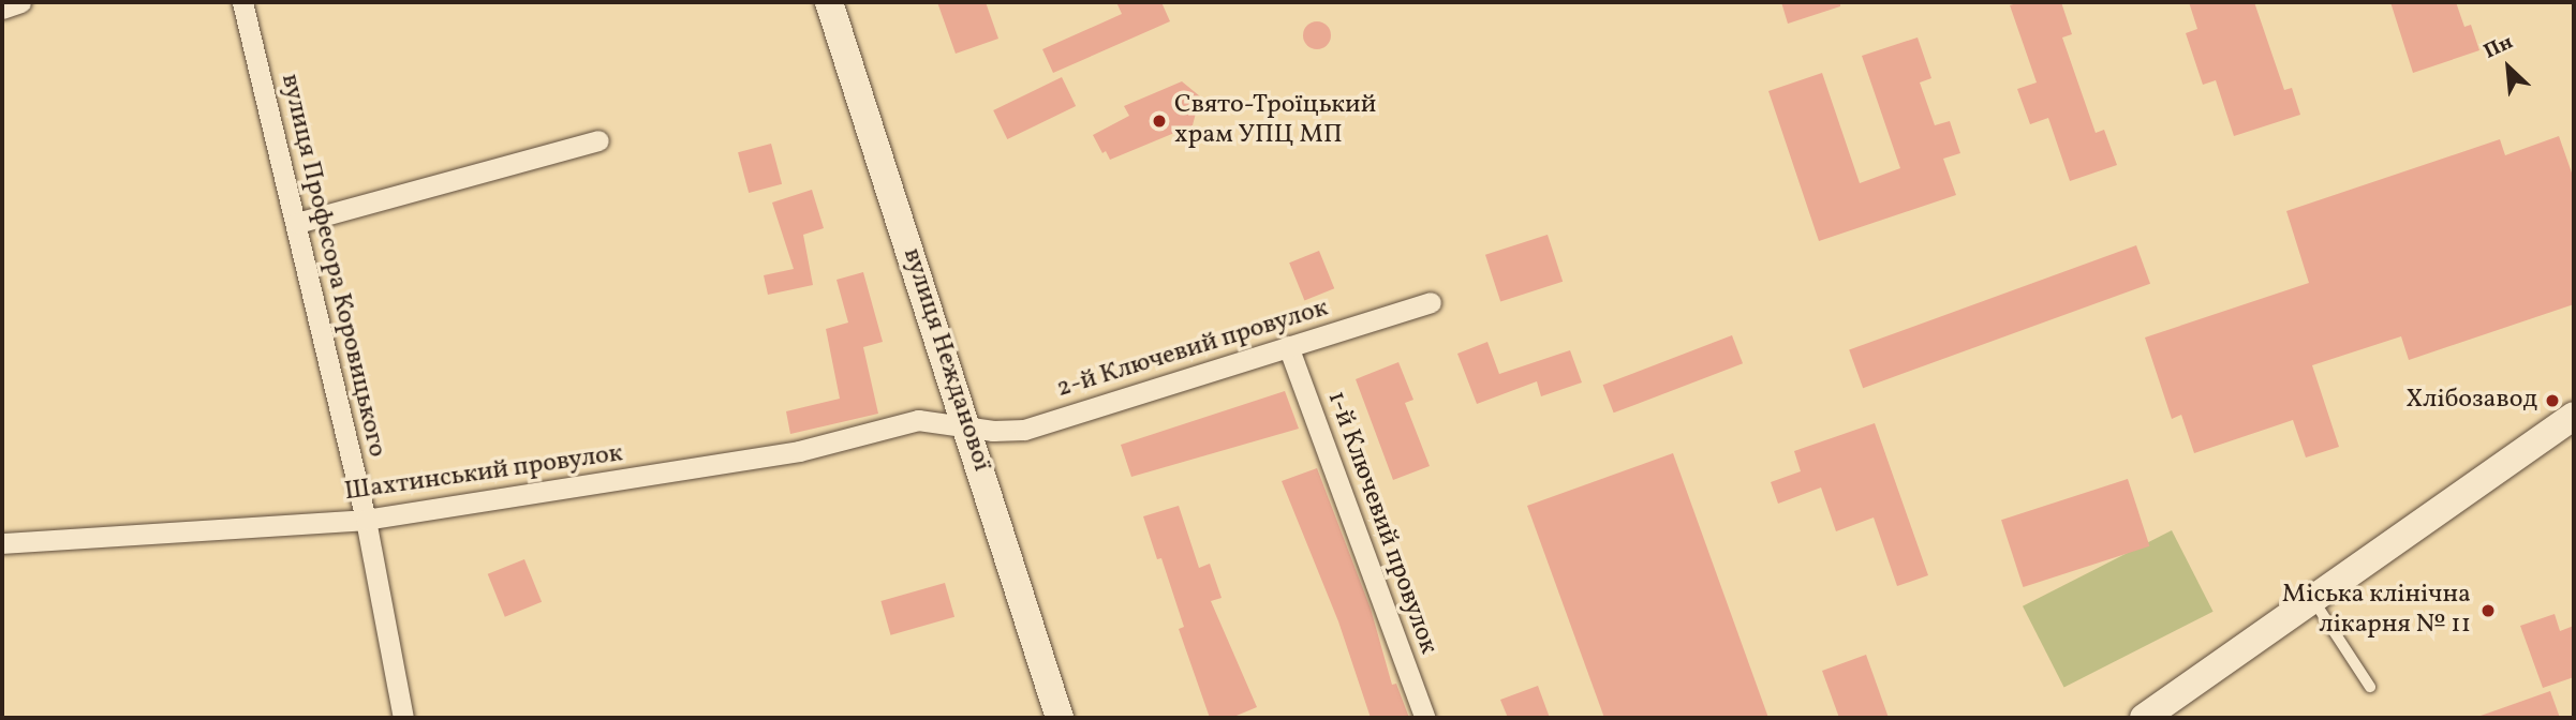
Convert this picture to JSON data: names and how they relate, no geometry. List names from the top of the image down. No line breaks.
{"streets":{"street":["вулиця Професора Коровицького","2-й Ключевий провулок","вулиця Нежданової","Шахтинський провулок","1-й Ключевий провулок"]},"crossings":[["вулиця Професора Коровицького","Шахтинський провулок"],["2-й Ключевий провулок","вулиця Нежданової"],["2-й Ключевий провулок","Шахтинський провулок"],["2-й Ключевий провулок","1-й Ключевий провулок"],["вулиця Нежданової","Шахтинський провулок"]],"places":["Свято-Троїцький храм УПЦ МП","Хлібозавод","Міська клінічна лікарня № 11"],"north":"top left"}
